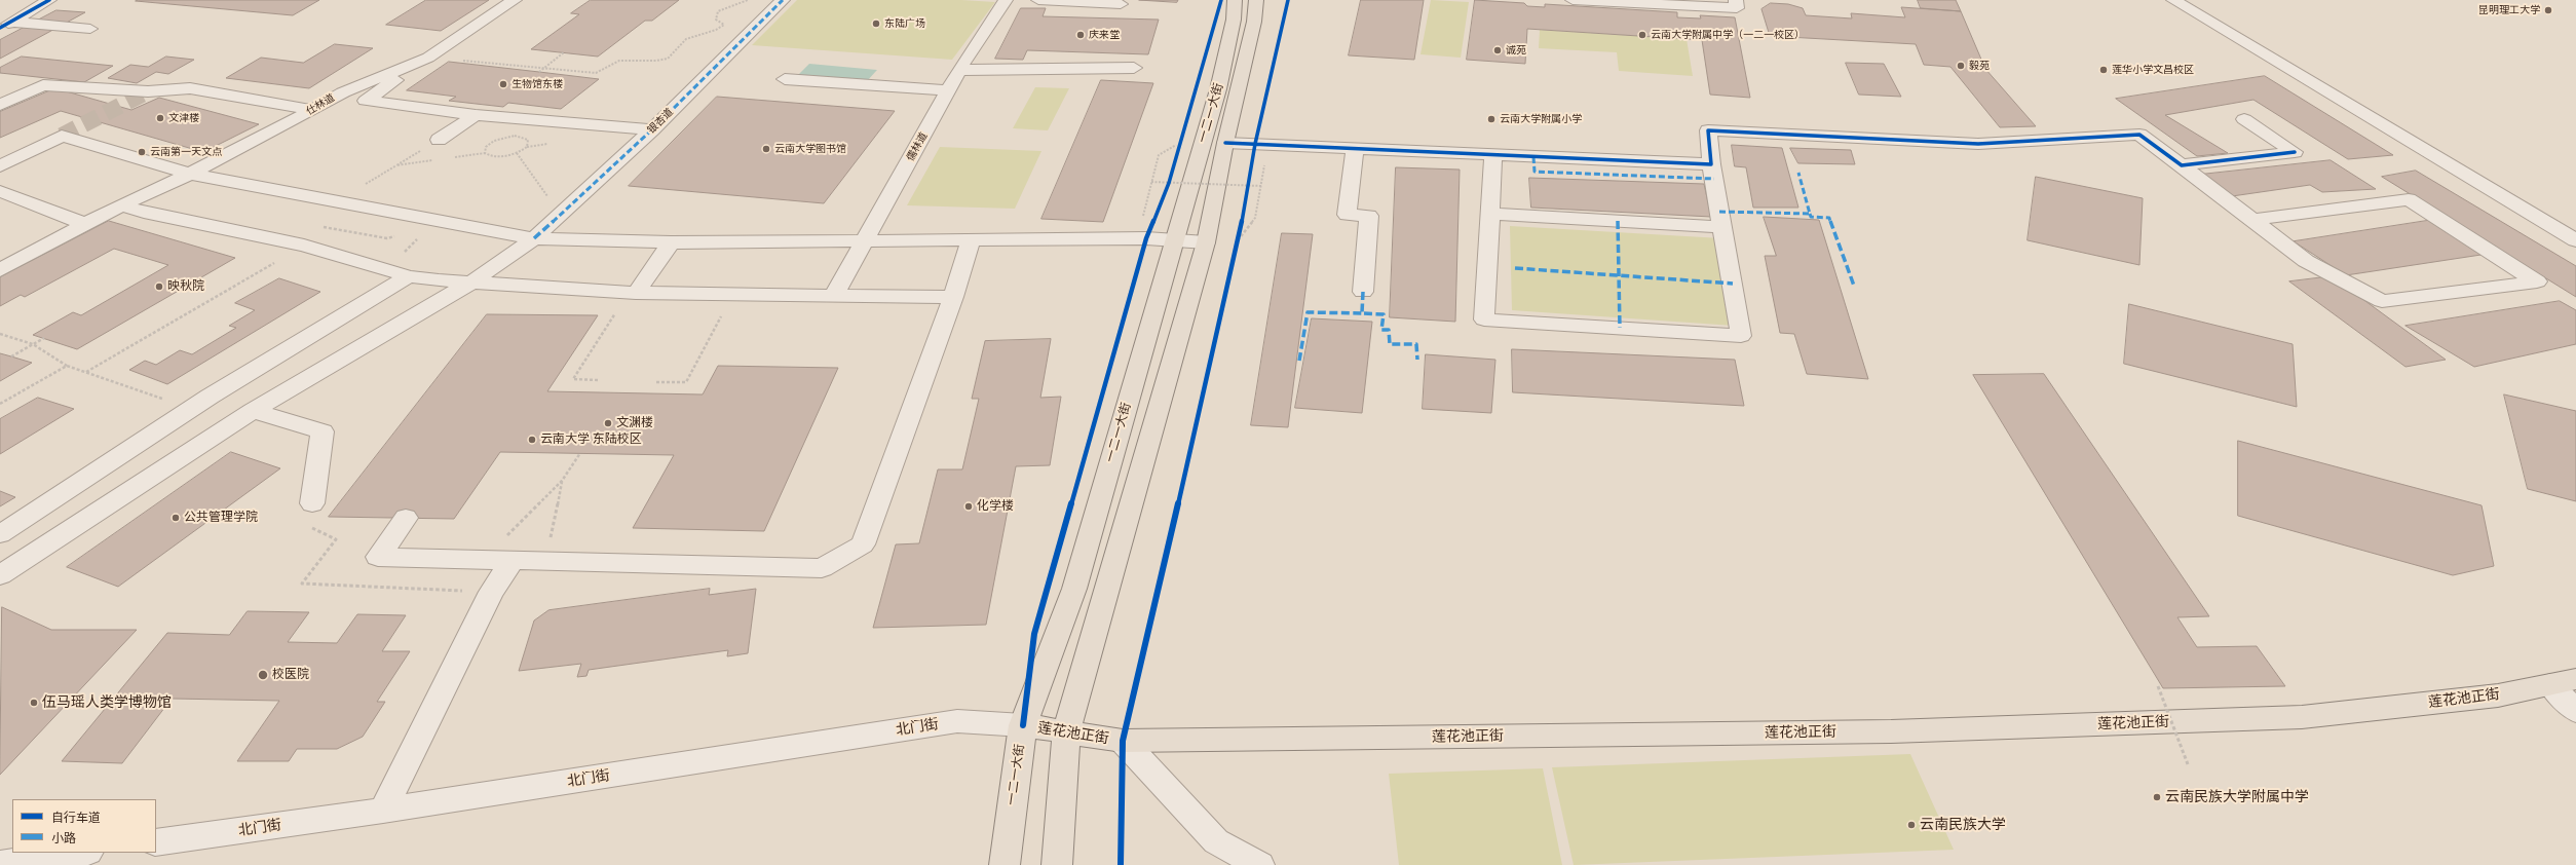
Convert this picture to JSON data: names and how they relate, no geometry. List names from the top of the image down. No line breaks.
{"streets":{"main road":["一二一大街","莲花池正街"],"street":["仕林道","银杏道","儒林道","北门街"]},"crossings":[["一二一大街","莲花池正街"],["一二一大街","北门街"],["莲花池正街","北门街"]],"places":["昆明理工大学","东陆广场","庆来堂","云南大学附属中学（一二一校区）","诚苑","毅苑","莲华小学文昌校区","生物馆东楼","文津楼","云南大学附属小学","云南大学图书馆","云南第一天文点","映秋院","文渊楼","云南大学 东陆校区","化学楼","公共管理学院","校医院","伍马瑶人类学博物馆","云南民族大学附属中学","云南民族大学"],"legend":["自行车道","小路"]}
